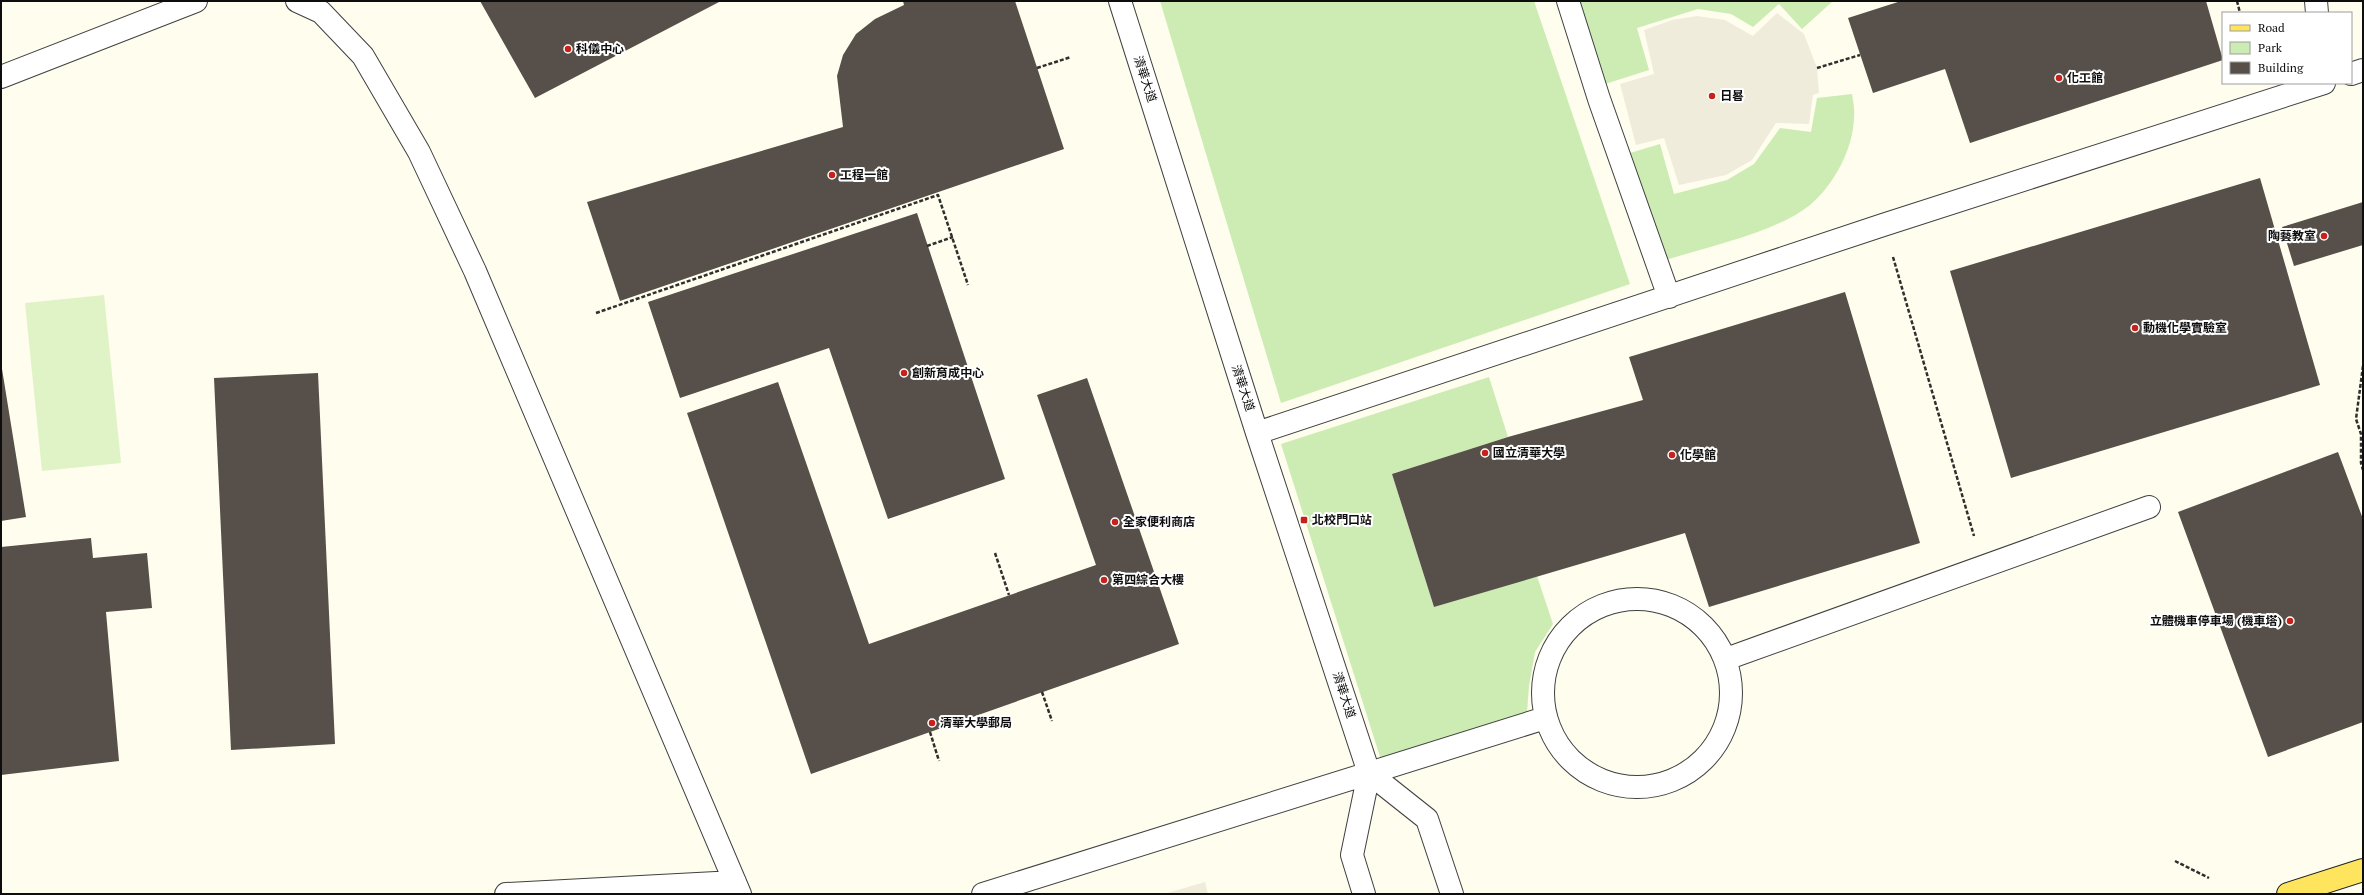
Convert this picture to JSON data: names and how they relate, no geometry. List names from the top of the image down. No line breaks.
{"streets":{"street":["清華大道"]},"places":{"other":["科儀中心","化工館","日晷","工程一館","陶藝教室","動機化學實驗室","創新育成中心","國立清華大學","化學館","全家便利商店","第四綜合大樓","立體機車停車場 (機車塔)","清華大學郵局"],"transit":["北校門口站"]},"legend":["Road","Park","Building"]}
